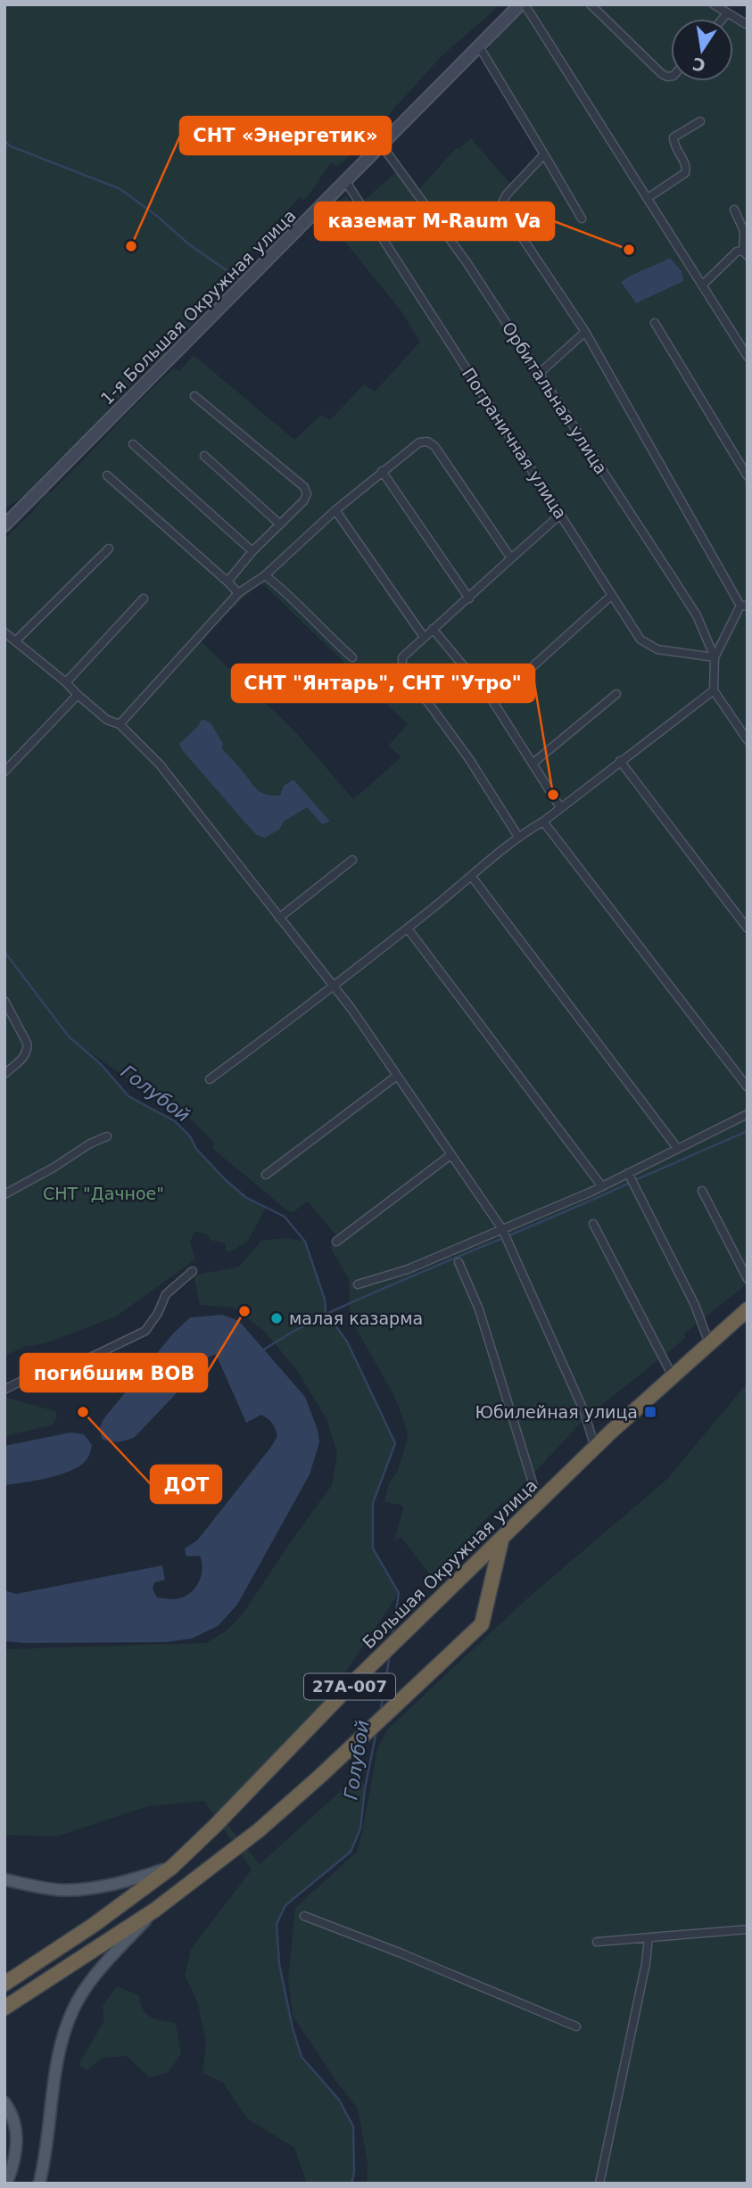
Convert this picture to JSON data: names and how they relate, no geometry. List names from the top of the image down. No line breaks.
{"streets":{"highway":["Большая Окружная улица","27А-007"],"street":["1-я Большая Окружная улица","Орбитальная улица","Пограничная улица"]},"crossings":[["1-я Большая Окружная улица","Орбитальная улица"],["1-я Большая Окружная улица","Пограничная улица"],["Орбитальная улица","Пограничная улица"]],"water":["Голубой"],"parks":["СНТ \"Дачное\""],"places":{"other":["СНТ «Энергетик»","каземат M-Raum Va","СНТ \"Янтарь\", СНТ \"Утро\"","погибшим ВОВ","малая казарма","ДОТ"],"transit":["Юбилейная улица"]},"north":"bottom"}
